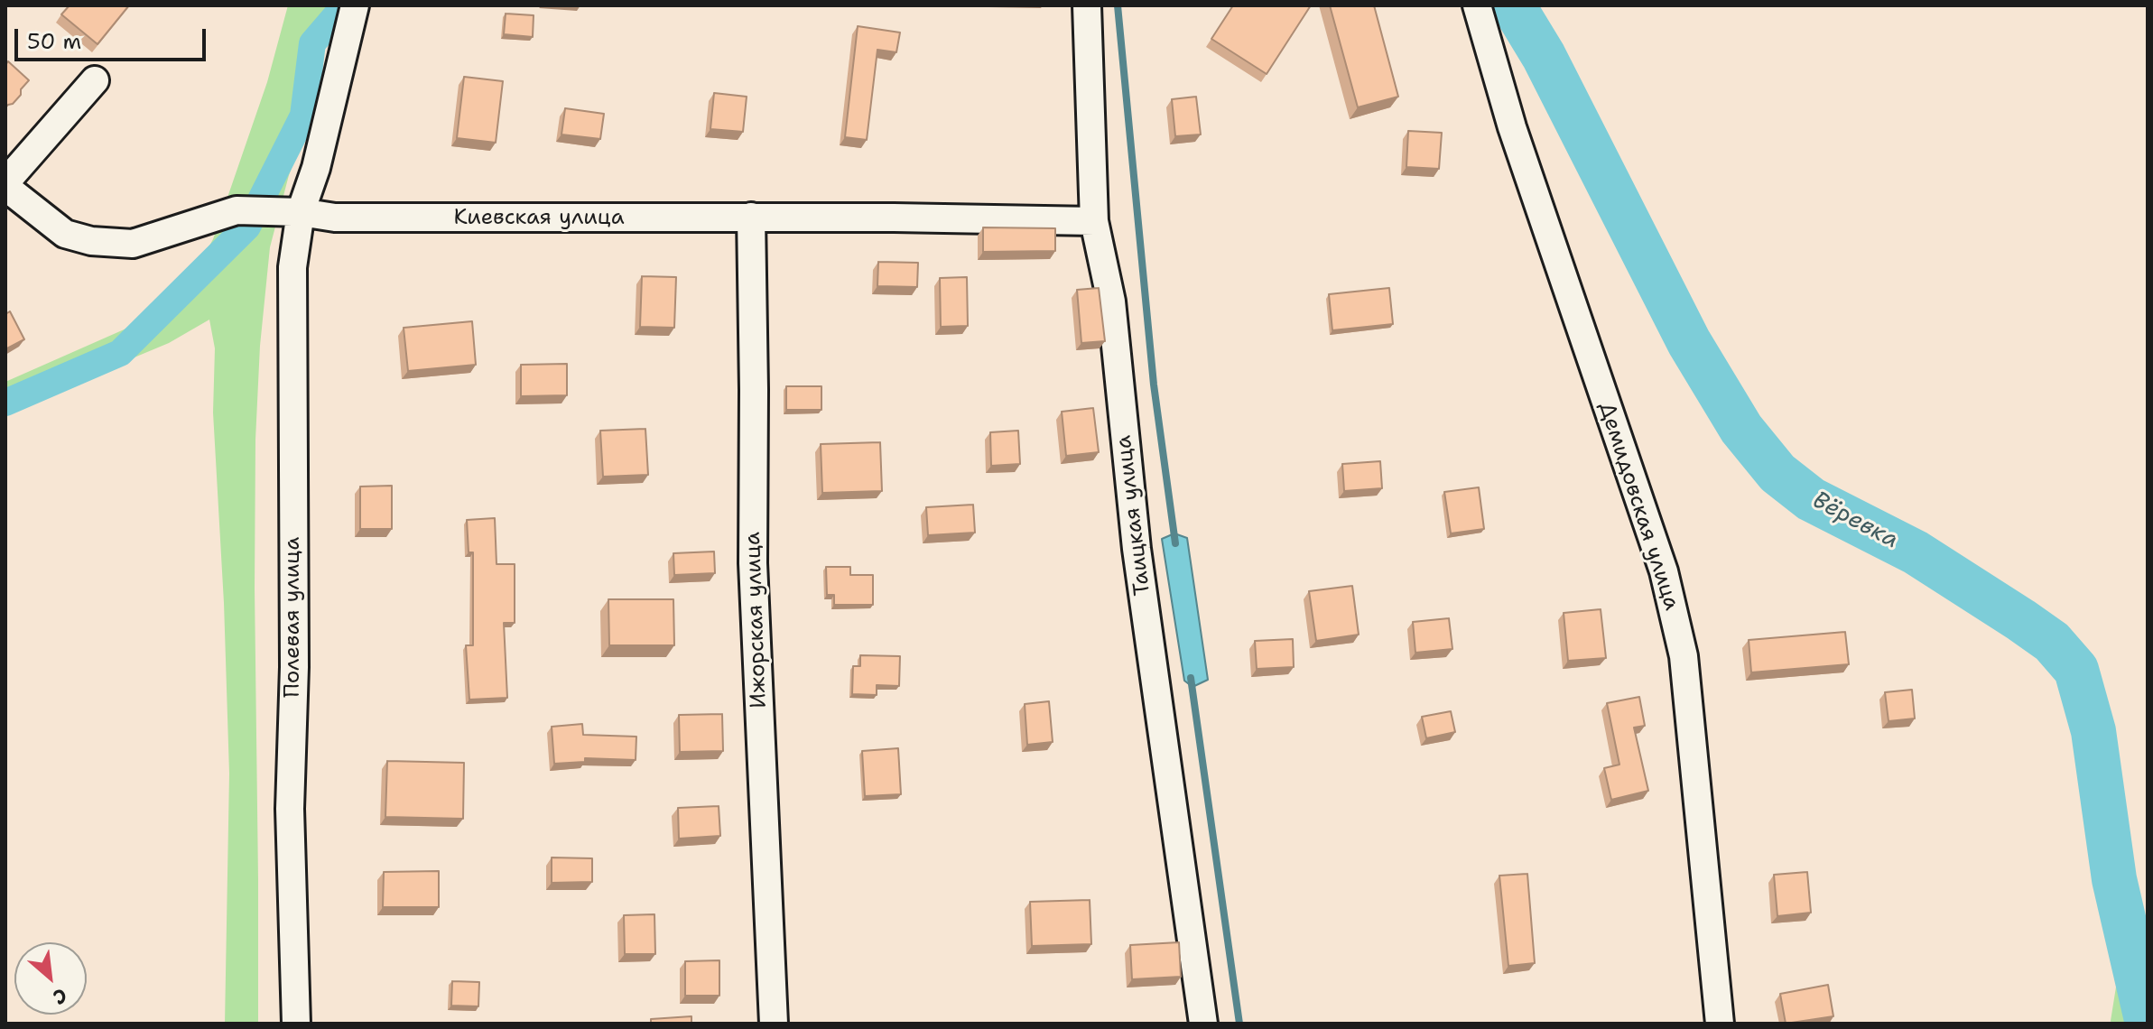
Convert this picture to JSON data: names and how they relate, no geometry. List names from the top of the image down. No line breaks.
{"streets":{"street":["Киевская улица","Демидовская улица","Таицкая улица","Полевая улица","Ижорская улица"]},"crossings":[["Киевская улица","Таицкая улица"],["Киевская улица","Полевая улица"],["Киевская улица","Ижорская улица"]],"water":["Вёревка"],"scale_bar":"50 m","north":"bottom right"}
